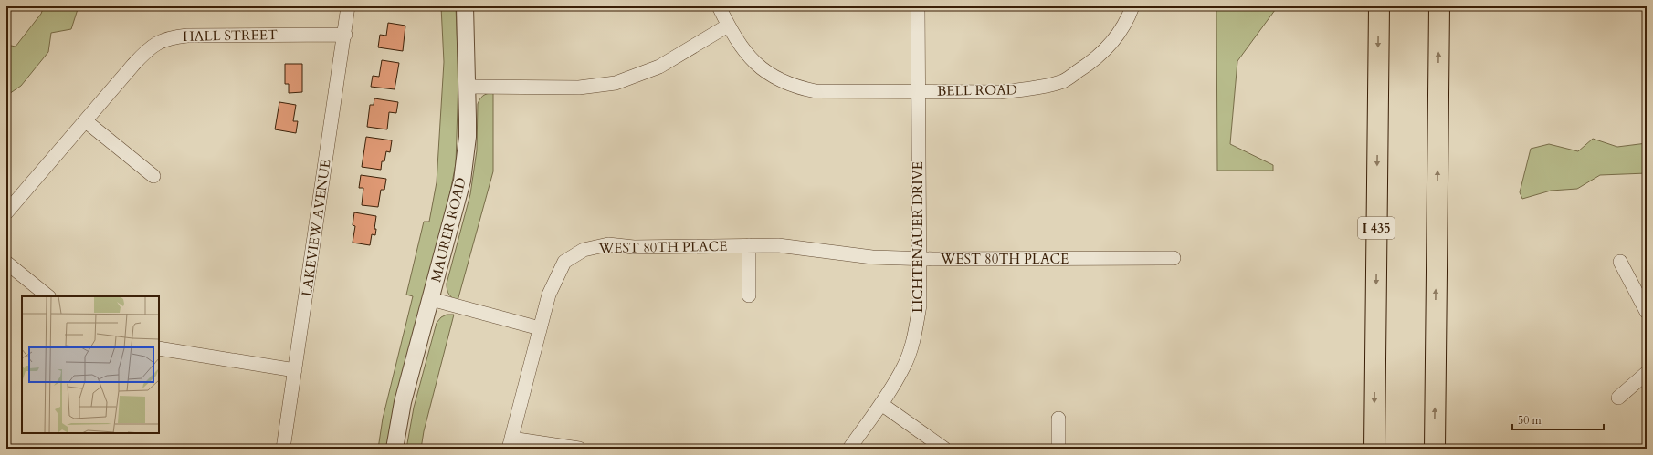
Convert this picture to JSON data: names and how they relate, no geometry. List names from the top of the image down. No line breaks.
{"streets":{"highway":["I 435"],"street":["HALL STREET","BELL ROAD","LAKEVIEW AVENUE","MAURER ROAD","LICHTENAUER DRIVE","WEST 80TH PLACE"]},"crossings":[["HALL STREET","LAKEVIEW AVENUE"],["BELL ROAD","LICHTENAUER DRIVE"],["LICHTENAUER DRIVE","WEST 80TH PLACE"]],"scale_bar":"50 m"}
